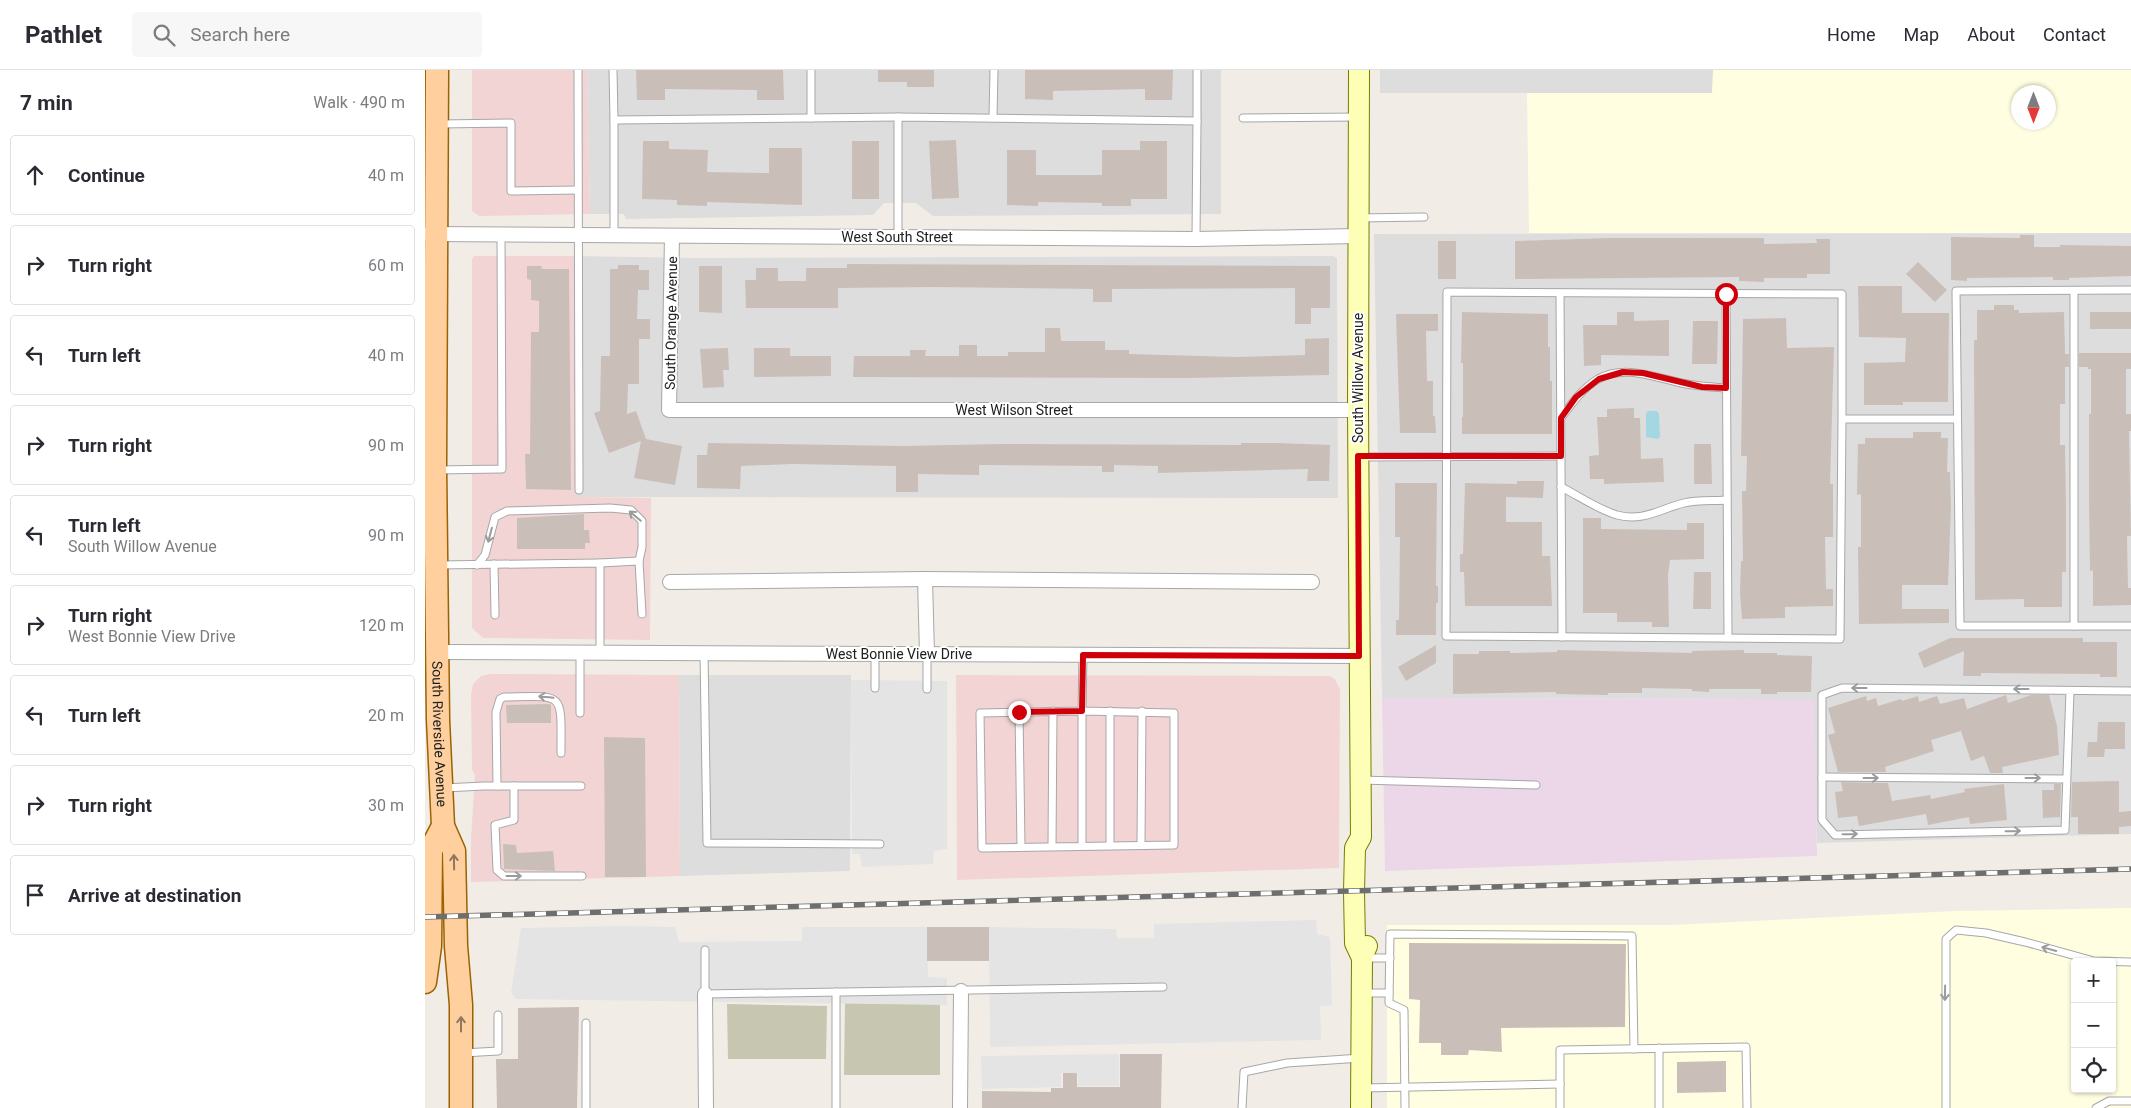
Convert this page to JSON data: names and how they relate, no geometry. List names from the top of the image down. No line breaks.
{"streets":{"main road":["South Riverside Avenue"],"street":["West South Street","South Orange Avenue","South Willow Avenue","West Wilson Street","West Bonnie View Drive"]},"crossings":[["West South Street","South Orange Avenue"],["West South Street","South Willow Avenue"],["West South Street","South Riverside Avenue"],["South Orange Avenue","West Wilson Street"],["South Willow Avenue","West Wilson Street"],["South Willow Avenue","West Bonnie View Drive"],["West Bonnie View Drive","South Riverside Avenue"]],"north":"bottom","page":{"header":"Pathlet","search":"Search here","nav":["Home","Map","About","Contact"],"heading":["7 min","Walk · 490 m"],"list":[["Continue","40 m"],["Turn right","60 m"],["Turn left","40 m"],["Turn right","90 m"],["Turn left","South Willow Avenue","90 m"],["Turn right","West Bonnie View Drive","120 m"],["Turn left","20 m"],["Turn right","30 m"],"Arrive at destination"],"map_buttons":["+","−"]}}
